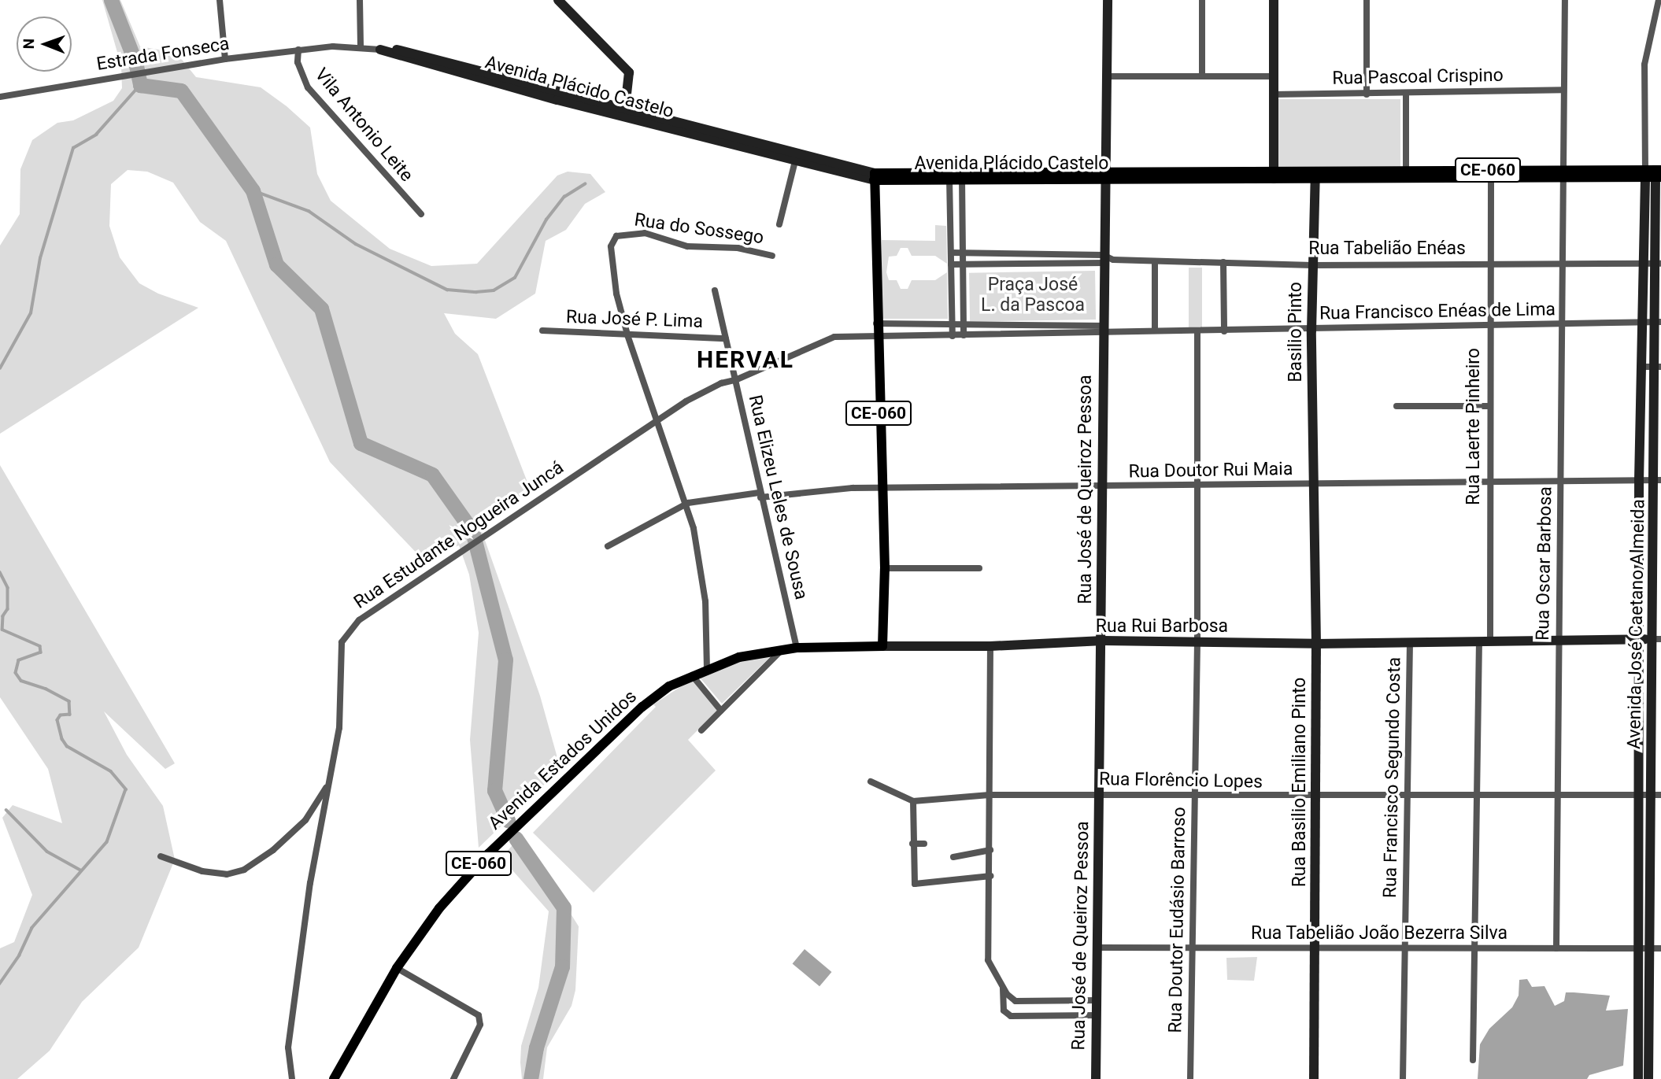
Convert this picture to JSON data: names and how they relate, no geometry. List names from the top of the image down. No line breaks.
{"streets":{"main road":["Avenida Plácido Castelo","CE-060","Basilio Pinto","Rua José de Queiroz Pessoa","Avenida José Caetano Almeida","Rua Rui Barbosa","Avenida Estados Unidos","Rua Basilio Emiliano Pinto"],"street":["Estrada Fonseca","Rua Pascoal Crispino","Vila Antonio Leite","Rua do Sossego","Rua Tabelião Enéas","Rua Francisco Enéas de Lima","Rua José P. Lima","Rua Laerte Pinheiro","Rua Doutor Rui Maia","Rua Elizeu Leles de Sousa","Rua Estudante Nogueira Juncá","Rua Oscar Barbosa","Rua Francisco Segundo Costa","Rua Florêncio Lopes","Rua Doutor Eudásio Barroso","Rua Tabelião João Bezerra Silva"]},"crossings":[["Estrada Fonseca","Avenida Plácido Castelo"],["Estrada Fonseca","Vila Antonio Leite"],["Rua Pascoal Crispino","Rua Oscar Barbosa"],["Avenida Plácido Castelo","Vila Antonio Leite"],["Avenida Plácido Castelo","CE-060"],["Avenida Plácido Castelo","Rua do Sossego"],["Avenida Plácido Castelo","Basilio Pinto"],["Avenida Plácido Castelo","Rua Laerte Pinheiro"],["Avenida Plácido Castelo","Rua José de Queiroz Pessoa"],["Avenida Plácido Castelo","Rua Oscar Barbosa"],["Avenida Plácido Castelo","Avenida José Caetano Almeida"],["CE-060","Rua Doutor Rui Maia"],["CE-060","Rua Estudante Nogueira Juncá"],["CE-060","Rua Rui Barbosa"],["Rua do Sossego","Rua José P. Lima"],["Rua Tabelião Enéas","Basilio Pinto"],["Rua Tabelião Enéas","Rua Laerte Pinheiro"],["Rua Tabelião Enéas","Rua José de Queiroz Pessoa"],["Rua Tabelião Enéas","Rua Oscar Barbosa"],["Rua Tabelião Enéas","Avenida José Caetano Almeida"],["Rua Francisco Enéas de Lima","Basilio Pinto"],["Rua Francisco Enéas de Lima","Rua Laerte Pinheiro"],["Rua Francisco Enéas de Lima","Rua José de Queiroz Pessoa"],["Rua Francisco Enéas de Lima","Rua Estudante Nogueira Juncá"],["Rua Francisco Enéas de Lima","Rua Oscar Barbosa"],["Rua Francisco Enéas de Lima","Avenida José Caetano Almeida"],["Rua Francisco Enéas de Lima","Rua Doutor Eudásio Barroso"],["Rua José P. Lima","Rua Elizeu Leles de Sousa"],["Basilio Pinto","Rua Doutor Rui Maia"],["Basilio Pinto","Rua Basilio Emiliano Pinto"],["Rua Laerte Pinheiro","Rua Doutor Rui Maia"],["Rua Laerte Pinheiro","Rua Rui Barbosa"],["Rua Doutor Rui Maia","Rua José de Queiroz Pessoa"],["Rua Doutor Rui Maia","Rua Elizeu Leles de Sousa"],["Rua Doutor Rui Maia","Rua Oscar Barbosa"],["Rua Doutor Rui Maia","Avenida José Caetano Almeida"],["Rua Doutor Rui Maia","Rua Basilio Emiliano Pinto"],["Rua Doutor Rui Maia","Rua Doutor Eudásio Barroso"],["Rua José de Queiroz Pessoa","Rua Estudante Nogueira Juncá"],["Rua José de Queiroz Pessoa","Rua Rui Barbosa"],["Rua José de Queiroz Pessoa","Rua Florêncio Lopes"],["Rua José de Queiroz Pessoa","Rua Tabelião João Bezerra Silva"],["Rua Elizeu Leles de Sousa","Rua Estudante Nogueira Juncá"],["Rua Elizeu Leles de Sousa","Rua Rui Barbosa"],["Rua Oscar Barbosa","Rua Rui Barbosa"],["Rua Oscar Barbosa","Rua Florêncio Lopes"],["Rua Oscar Barbosa","Rua Tabelião João Bezerra Silva"],["Avenida José Caetano Almeida","Rua Rui Barbosa"],["Avenida José Caetano Almeida","Rua Florêncio Lopes"],["Avenida José Caetano Almeida","Rua Tabelião João Bezerra Silva"],["Rua Rui Barbosa","Avenida Estados Unidos"],["Rua Rui Barbosa","Rua Francisco Segundo Costa"],["Rua Rui Barbosa","Rua Basilio Emiliano Pinto"],["Rua Rui Barbosa","Rua Doutor Eudásio Barroso"],["Rua Francisco Segundo Costa","Rua Florêncio Lopes"],["Rua Francisco Segundo Costa","Rua Tabelião João Bezerra Silva"],["Rua Florêncio Lopes","Rua Basilio Emiliano Pinto"],["Rua Florêncio Lopes","Rua Doutor Eudásio Barroso"],["Rua Basilio Emiliano Pinto","Rua Tabelião João Bezerra Silva"],["Rua Doutor Eudásio Barroso","Rua Tabelião João Bezerra Silva"]],"districts":["HERVAL"],"parks":["Praça José L. da Pascoa"],"north":"left"}
